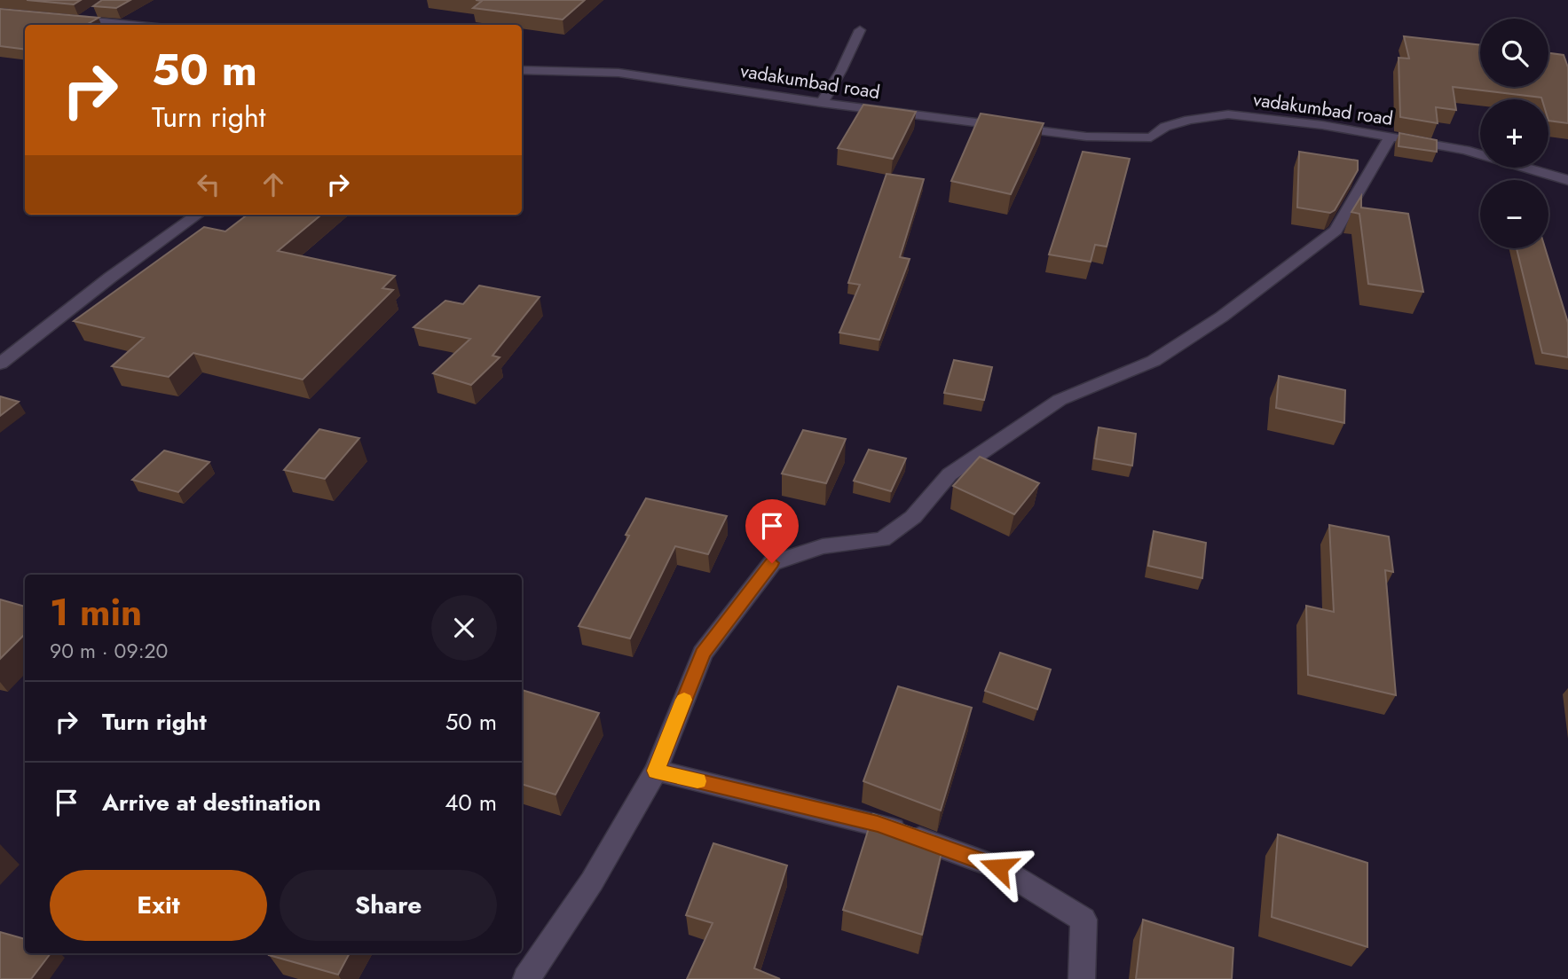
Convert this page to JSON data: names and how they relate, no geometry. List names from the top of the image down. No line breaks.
{"streets":{"street":["vadakumbad road"]},"page":{"map_buttons":["+","−"],"turn":["50 m","Turn right"],"heading":["1 min","90 m · 09:20"],"list":[{"name":"Turn right","value":"50 m"},{"name":"Arrive at destination","value":"40 m"}],"buttons":["Exit","Share"]}}
